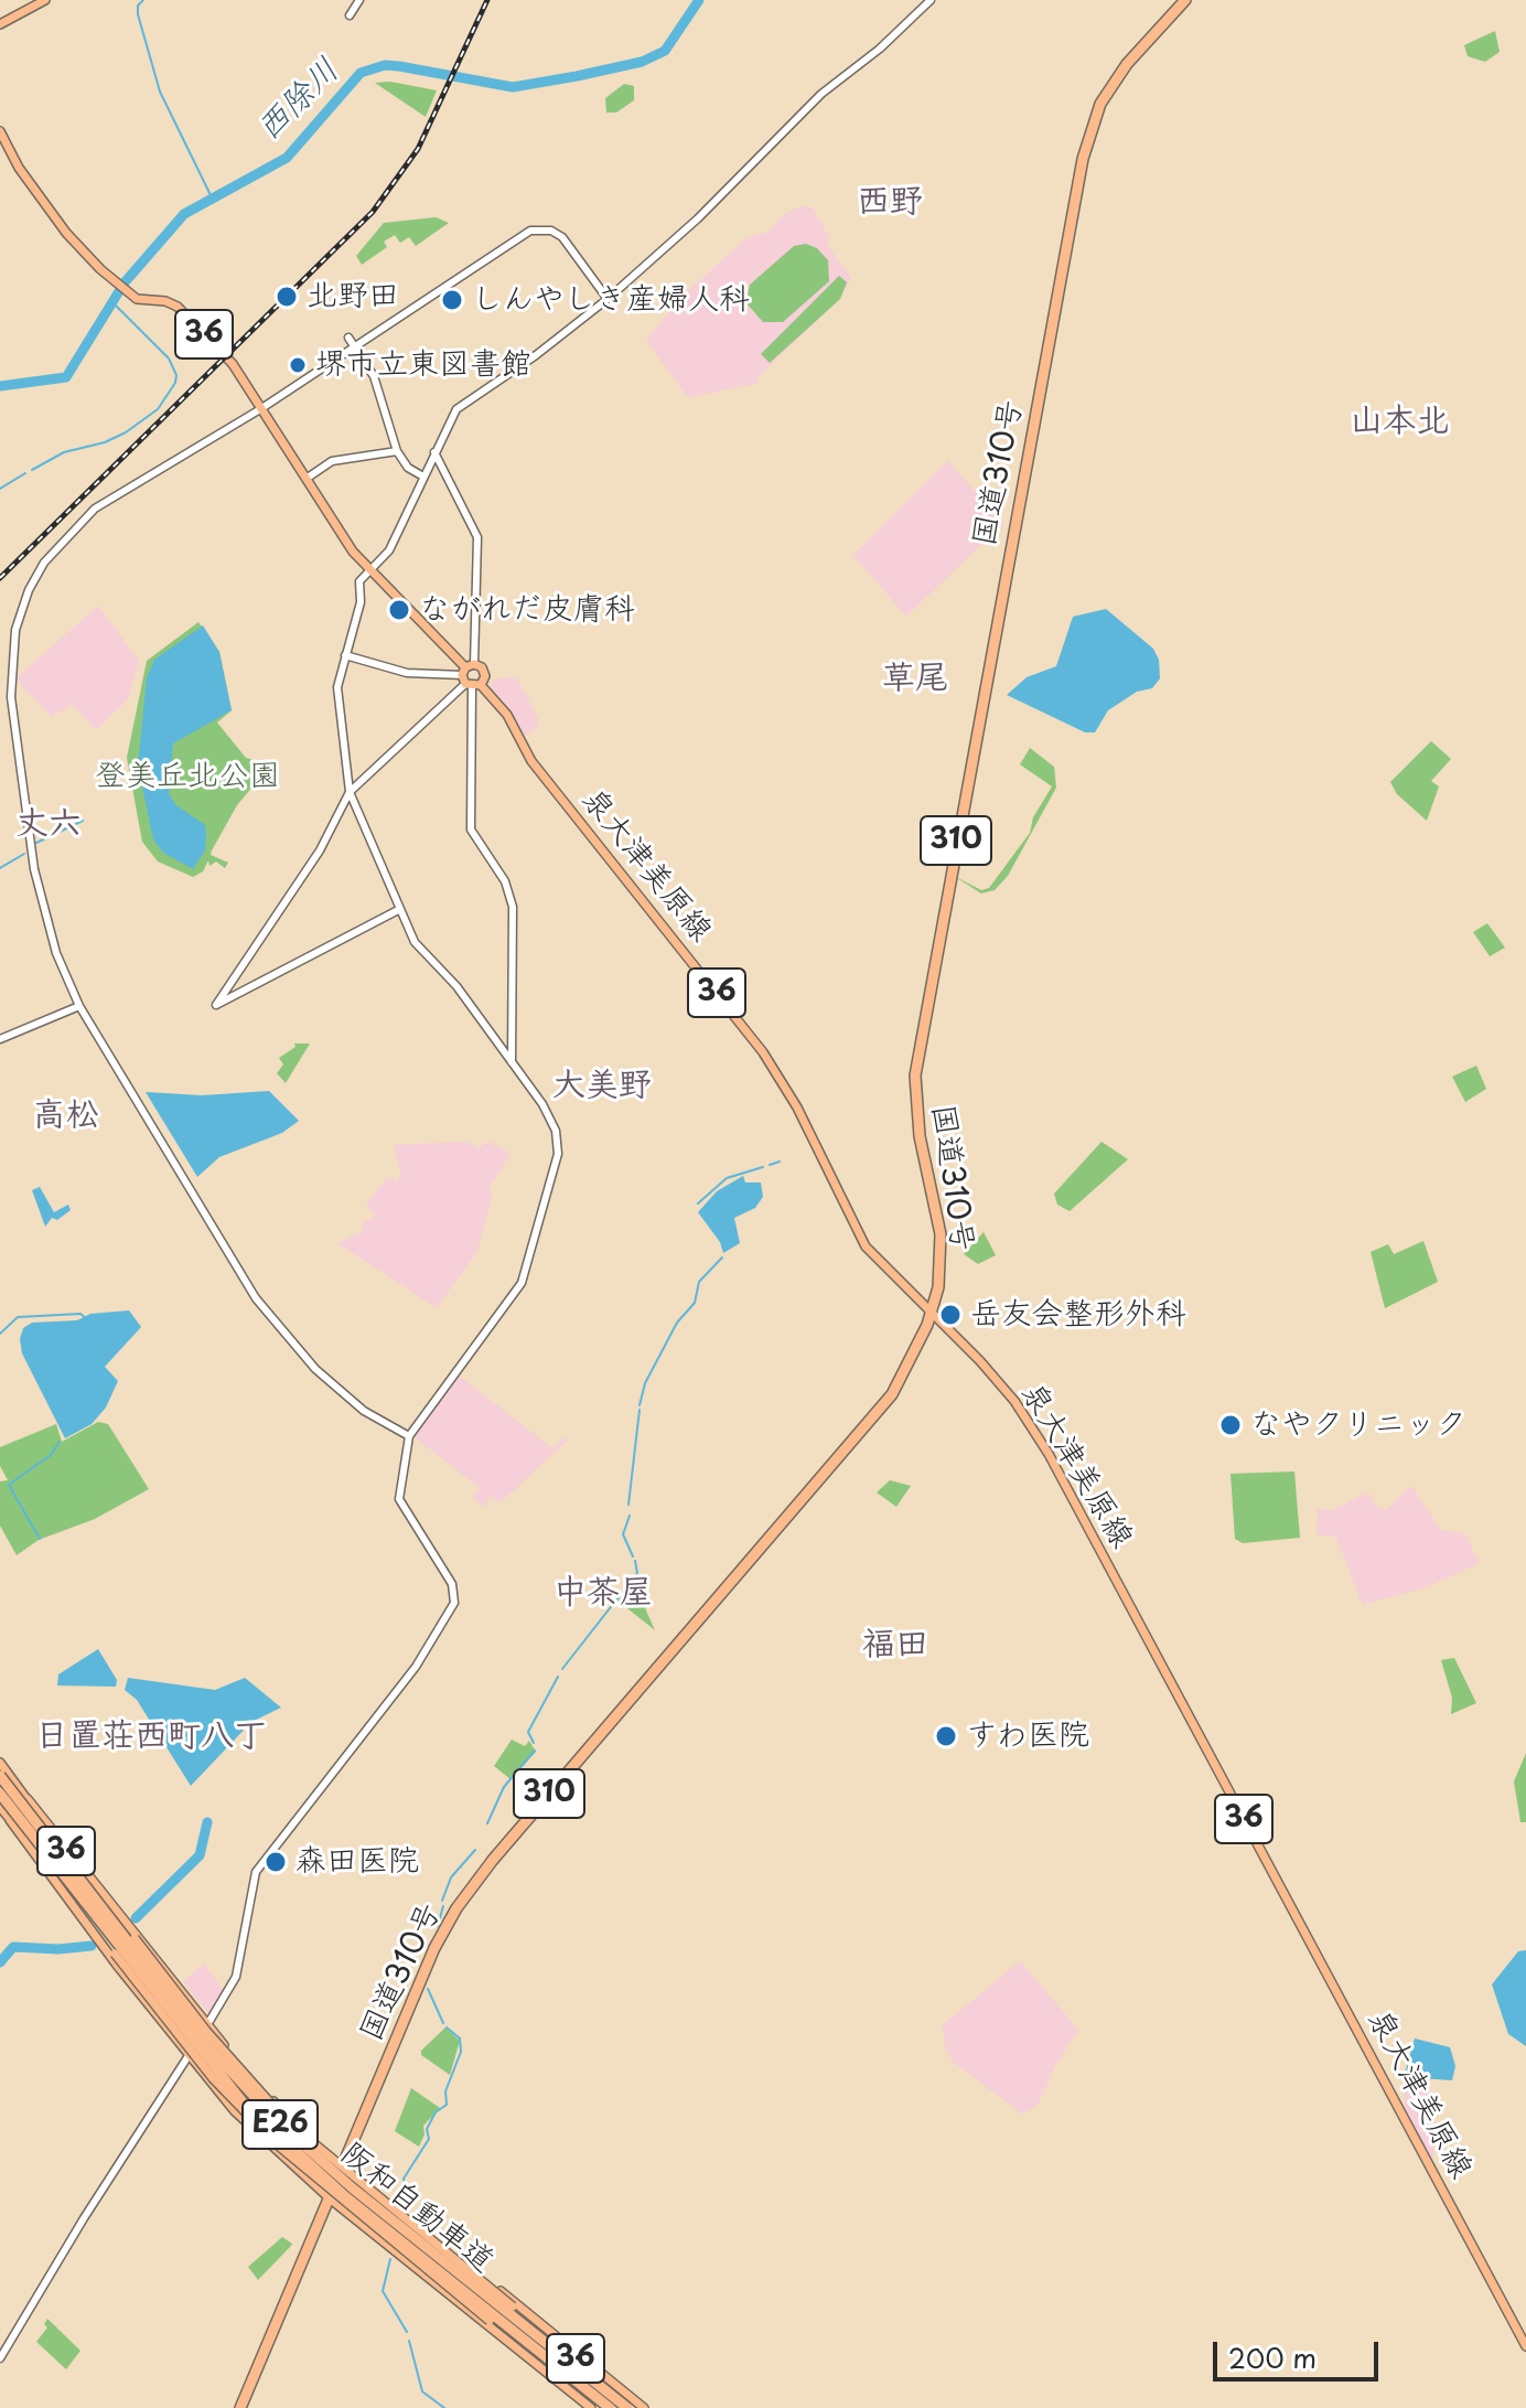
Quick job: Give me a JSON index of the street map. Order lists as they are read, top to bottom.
{
  "streets": {
    "highway": [
      "国道310号",
      "310",
      "E26",
      "阪和自動車道"
    ],
    "main road": ["36", "泉大津美原線"]
  },
  "crossings": [
    ["36", "国道310号"],
    ["国道310号", "泉大津美原線"]
  ],
  "districts": [
    "西野",
    "山本北",
    "草尾",
    "丈六",
    "大美野",
    "高松",
    "中茶屋",
    "福田",
    "日置荘西町八丁"
  ],
  "water": ["西除川"],
  "parks": ["登美丘北公園"],
  "places": [
    "北野田",
    "しんやしき産婦人科",
    "堺市立東図書館",
    "ながれだ皮膚科",
    "岳友会整形外科",
    "なやクリニック",
    "すわ医院",
    "森田医院"
  ],
  "scale_bar": "200 m"
}
